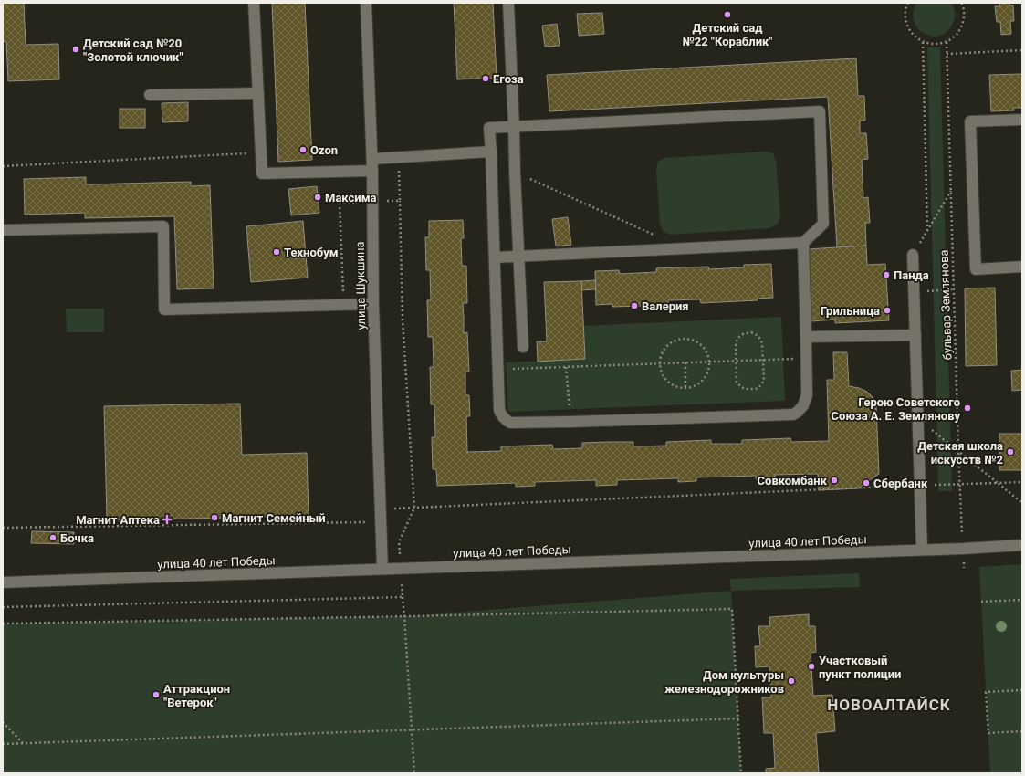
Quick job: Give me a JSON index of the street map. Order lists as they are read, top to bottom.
{
  "streets": {
    "street": ["улица Шукшина", "улица 40 лет Победы"],
    "path": ["бульвар Землянова"]
  },
  "crossings": [
    ["улица Шукшина", "улица 40 лет Победы"],
    ["бульвар Землянова", "улица 40 лет Победы"]
  ],
  "districts": ["НОВОАЛТАЙСК"],
  "places": {
    "other": [
      "Детский сад №22 \"Кораблик\"",
      "Детский сад №20 \"Золотой ключик\"",
      "Егоза",
      "Ozon",
      "Максима",
      "Технобум",
      "Панда",
      "Валерия",
      "Грильница",
      "Герою Советского Союза А. Е. Землянову",
      "Детская школа искусств №2",
      "Совкомбанк",
      "Сбербанк",
      "Магнит Семейный",
      "Бочка",
      "Участковый пункт полиции",
      "Дом культуры железнодорожников",
      "Аттракцион \"Ветерок\""
    ],
    "health": ["Магнит Аптека"]
  }
}
